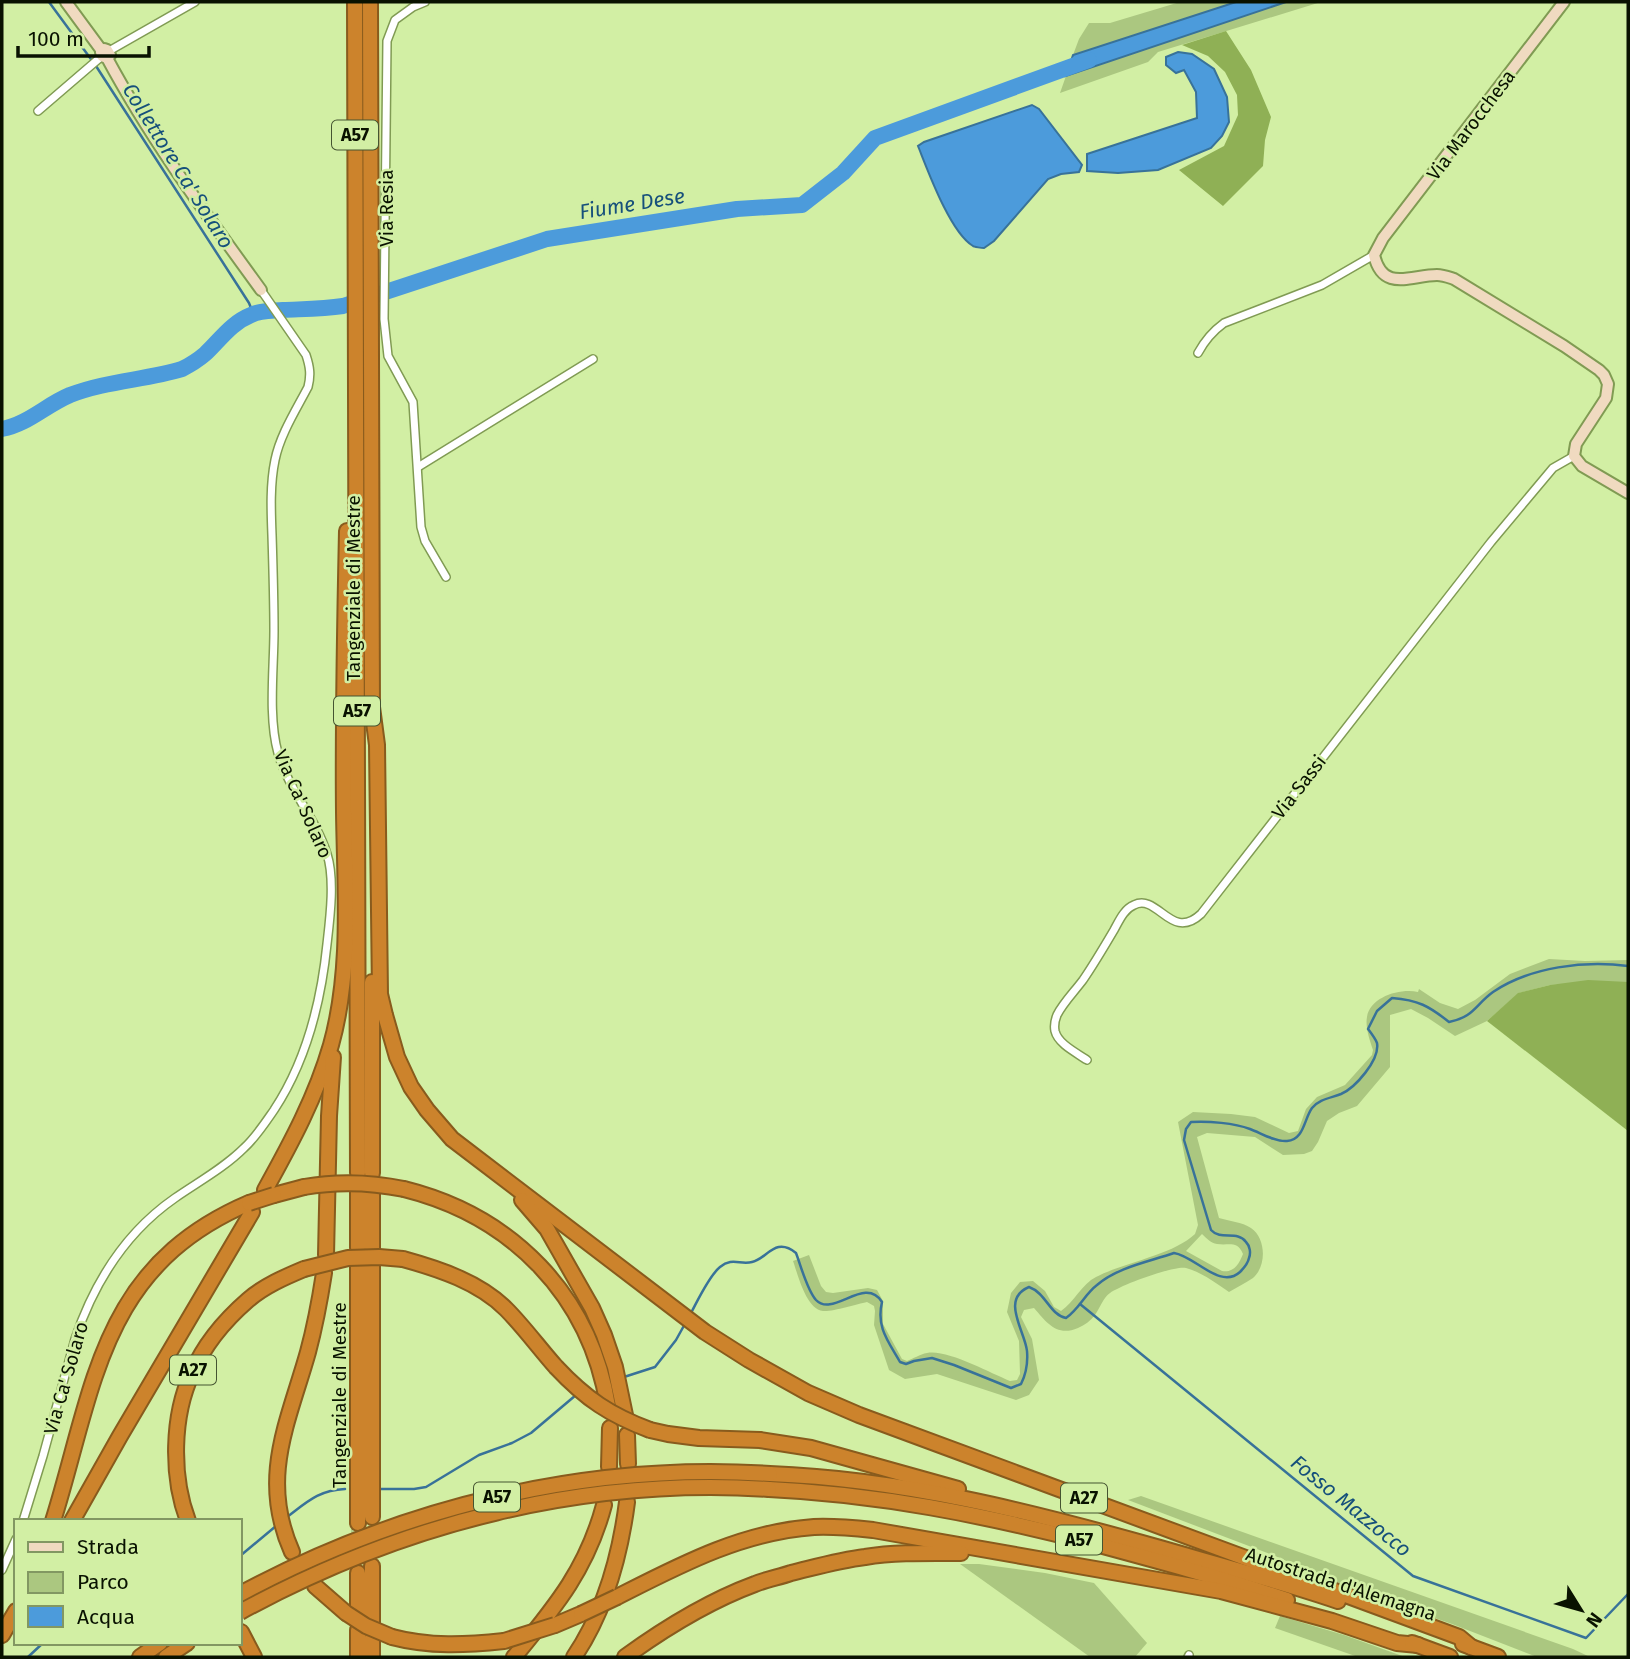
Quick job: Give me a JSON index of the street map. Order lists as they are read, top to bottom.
{
  "streets": {
    "highway": [
      "A57",
      "Tangenziale di Mestre",
      "A27",
      "Autostrada d'Alemagna"
    ],
    "street": [
      "Via Marocchesa",
      "Via Resia",
      "Via Sassi",
      "Via Ca' Solaro"
    ]
  },
  "crossings": [
    ["Via Marocchesa", "Via Sassi"],
    ["A57", "Tangenziale di Mestre"],
    ["A57", "A27"],
    ["A57", "Autostrada d'Alemagna"],
    ["Via Resia", "Tangenziale di Mestre"],
    ["A27", "Autostrada d'Alemagna"]
  ],
  "water": ["Collettore Ca' Solaro", "Fiume Dese", "Fosso Mazzocco"],
  "legend": ["Strada", "Parco", "Acqua"],
  "scale_bar": "100 m",
  "north": "bottom right"
}
